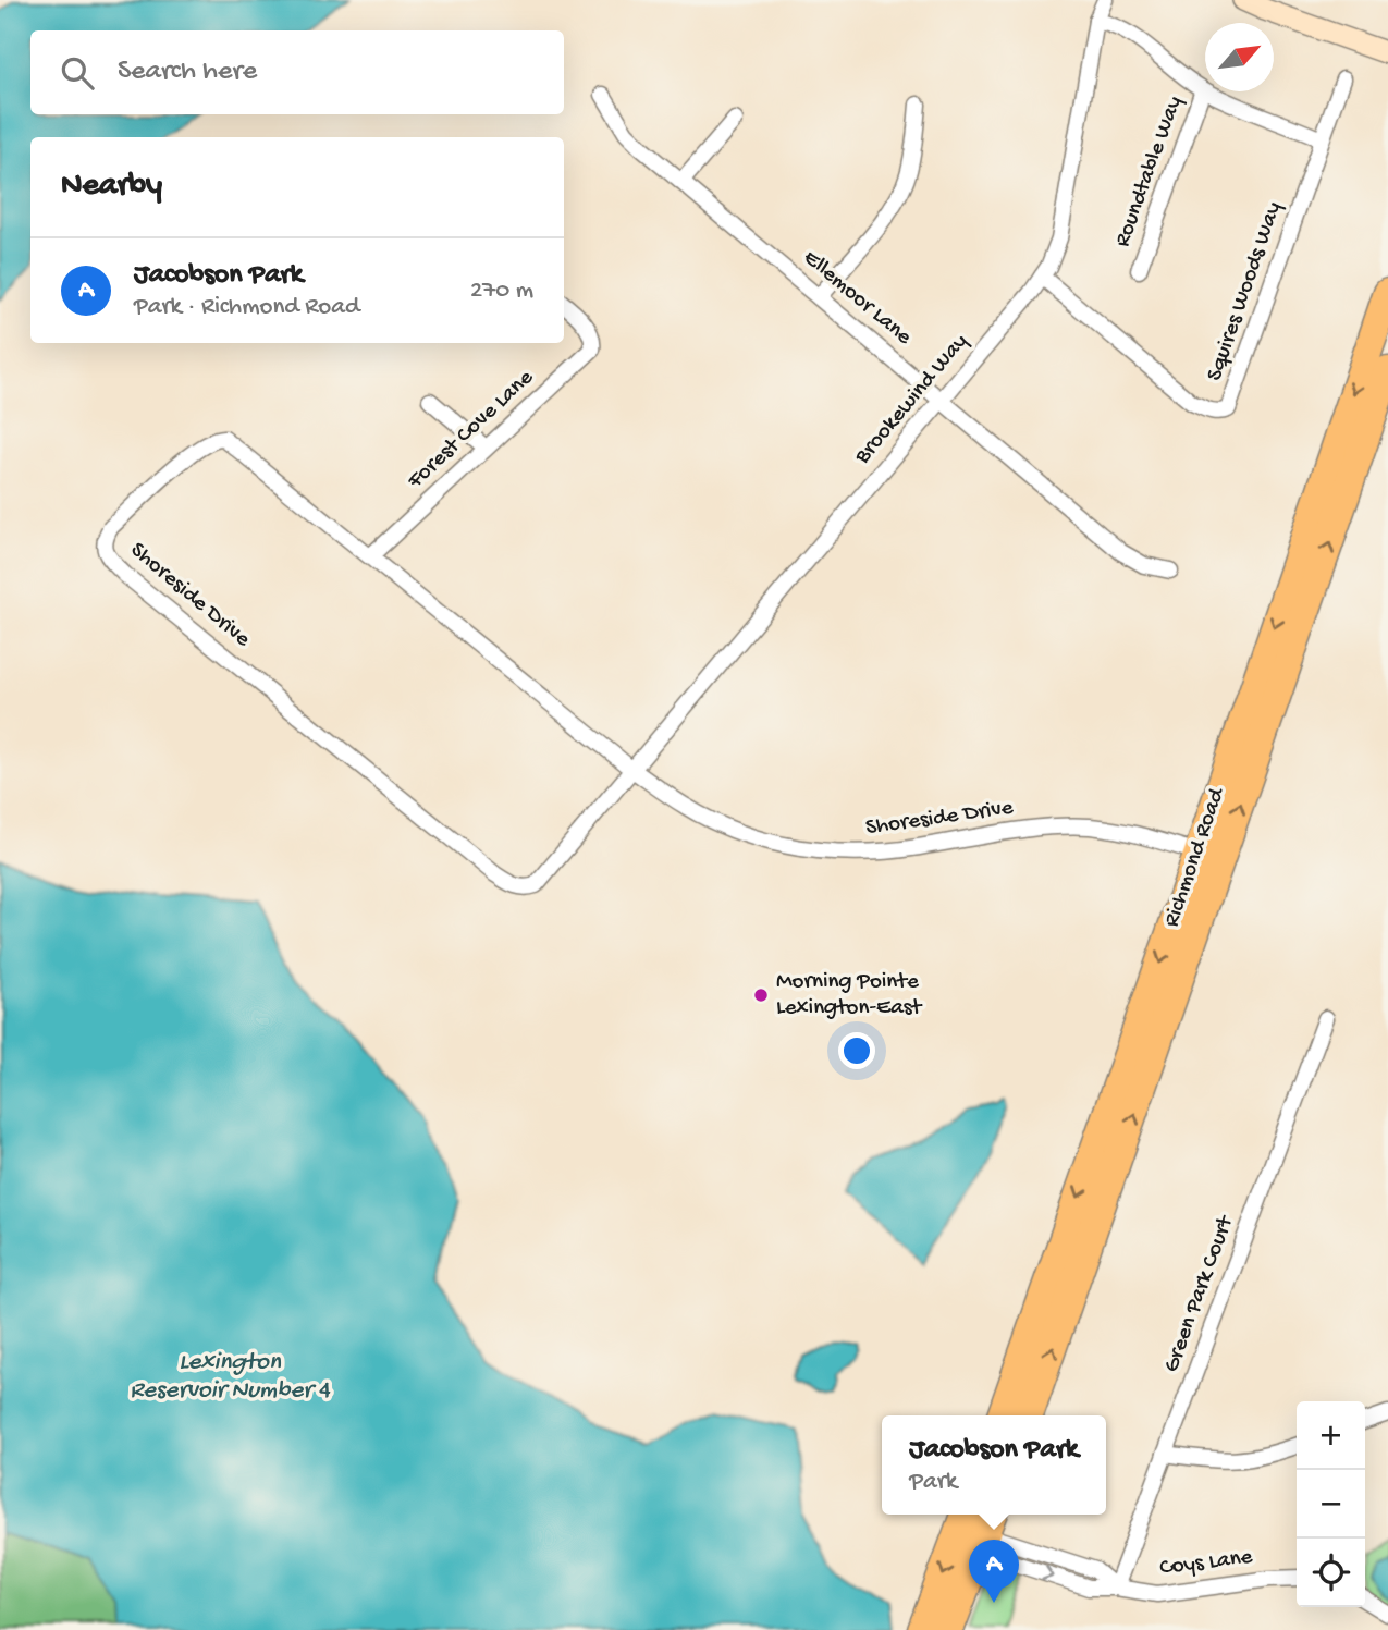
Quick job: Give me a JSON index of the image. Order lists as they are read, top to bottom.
{
  "streets": {
    "highway": ["Richmond Road"],
    "street": [
      "Roundtable Way",
      "Squires Woods Way",
      "Ellemoor Lane",
      "Brookewind Way",
      "Forest Cove Lane",
      "Shoreside Drive",
      "Green Park Court",
      "Coys Lane"
    ]
  },
  "crossings": [
    ["Squires Woods Way", "Brookewind Way"],
    ["Ellemoor Lane", "Brookewind Way"],
    ["Brookewind Way", "Shoreside Drive"],
    ["Forest Cove Lane", "Shoreside Drive"],
    ["Shoreside Drive", "Richmond Road"],
    ["Green Park Court", "Coys Lane"]
  ],
  "water": ["Lexington Reservoir Number 4"],
  "places": ["Morning Pointe Lexington-East"],
  "north": "top right",
  "page": {
    "search": "Search here",
    "heading": "Nearby",
    "list": [
      {
        "mark": "A",
        "name": "Jacobson Park",
        "note": "Park · Richmond Road",
        "value": "270 m"
      }
    ],
    "map_buttons": ["+", "−"],
    "popup": ["Jacobson Park", "Park"],
    "pins": "A"
  }
}
